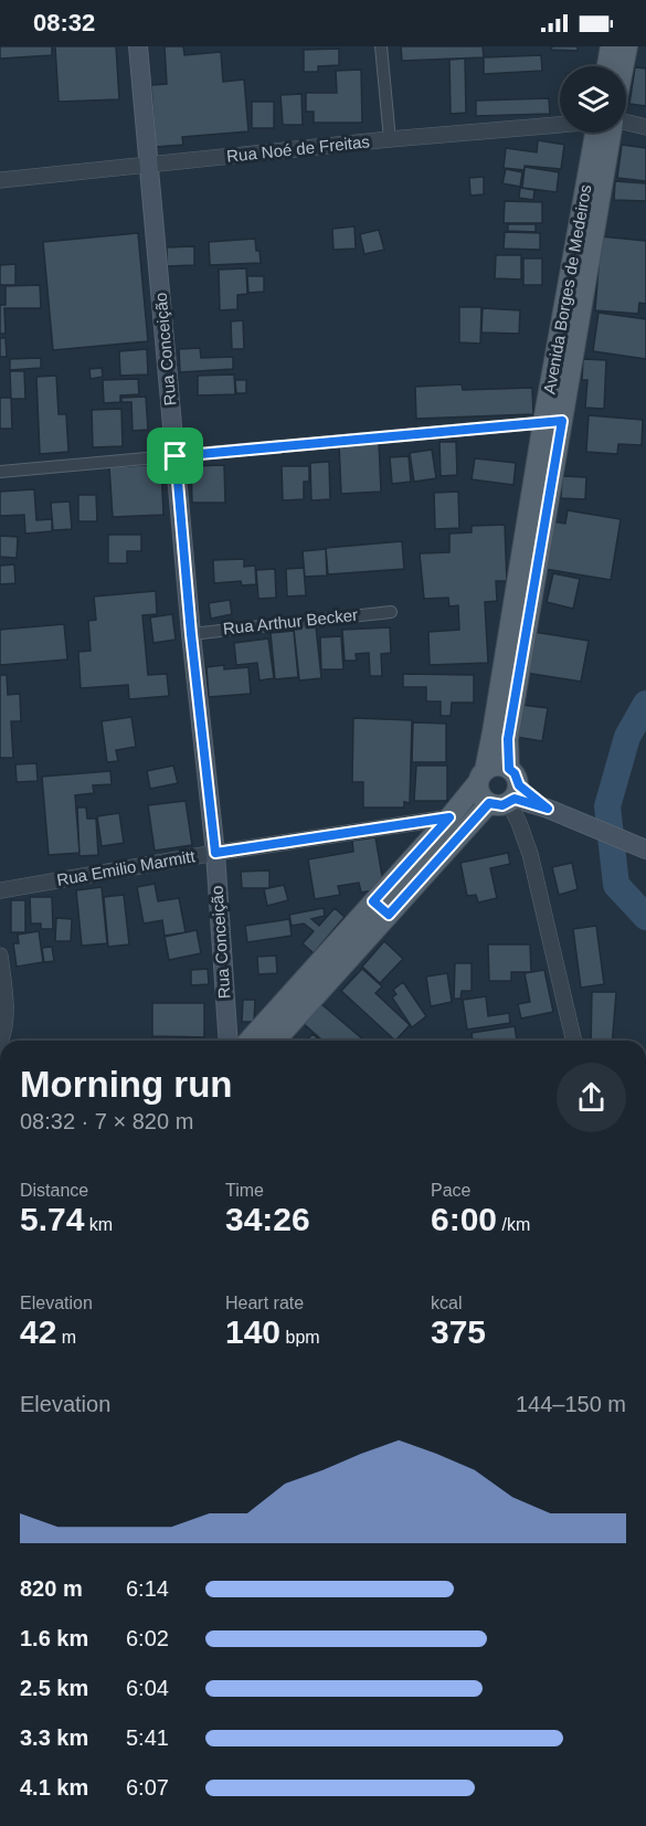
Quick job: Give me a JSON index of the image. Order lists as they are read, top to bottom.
{
  "streets": {
    "main road": ["Avenida Borges de Medeiros", "Rua Conceição"],
    "street": ["Rua Noé de Freitas", "Rua Arthur Becker", "Rua Emilio Marmitt"]
  },
  "crossings": [
    ["Rua Noé de Freitas", "Rua Conceição"],
    ["Rua Conceição", "Rua Arthur Becker"],
    ["Rua Conceição", "Rua Emilio Marmitt"]
  ],
  "page": {
    "status": "08:32",
    "heading": ["Morning run", "08:32 · 7 × 820 m"],
    "stats": [
      ["Distance", "5.74 km"],
      ["Time", "34:26"],
      ["Pace", "6:00 /km"],
      ["Elevation", "42 m"],
      ["Heart rate", "140 bpm"],
      ["kcal", "375"]
    ],
    "chart": ["Elevation", "144–150 m"],
    "list": [
      {
        "name": "820 m",
        "note": "6:14"
      },
      {
        "name": "1.6 km",
        "note": "6:02"
      },
      {
        "name": "2.5 km",
        "note": "6:04"
      },
      {
        "name": "3.3 km",
        "note": "5:41"
      },
      {
        "name": "4.1 km",
        "note": "6:07"
      }
    ]
  }
}
